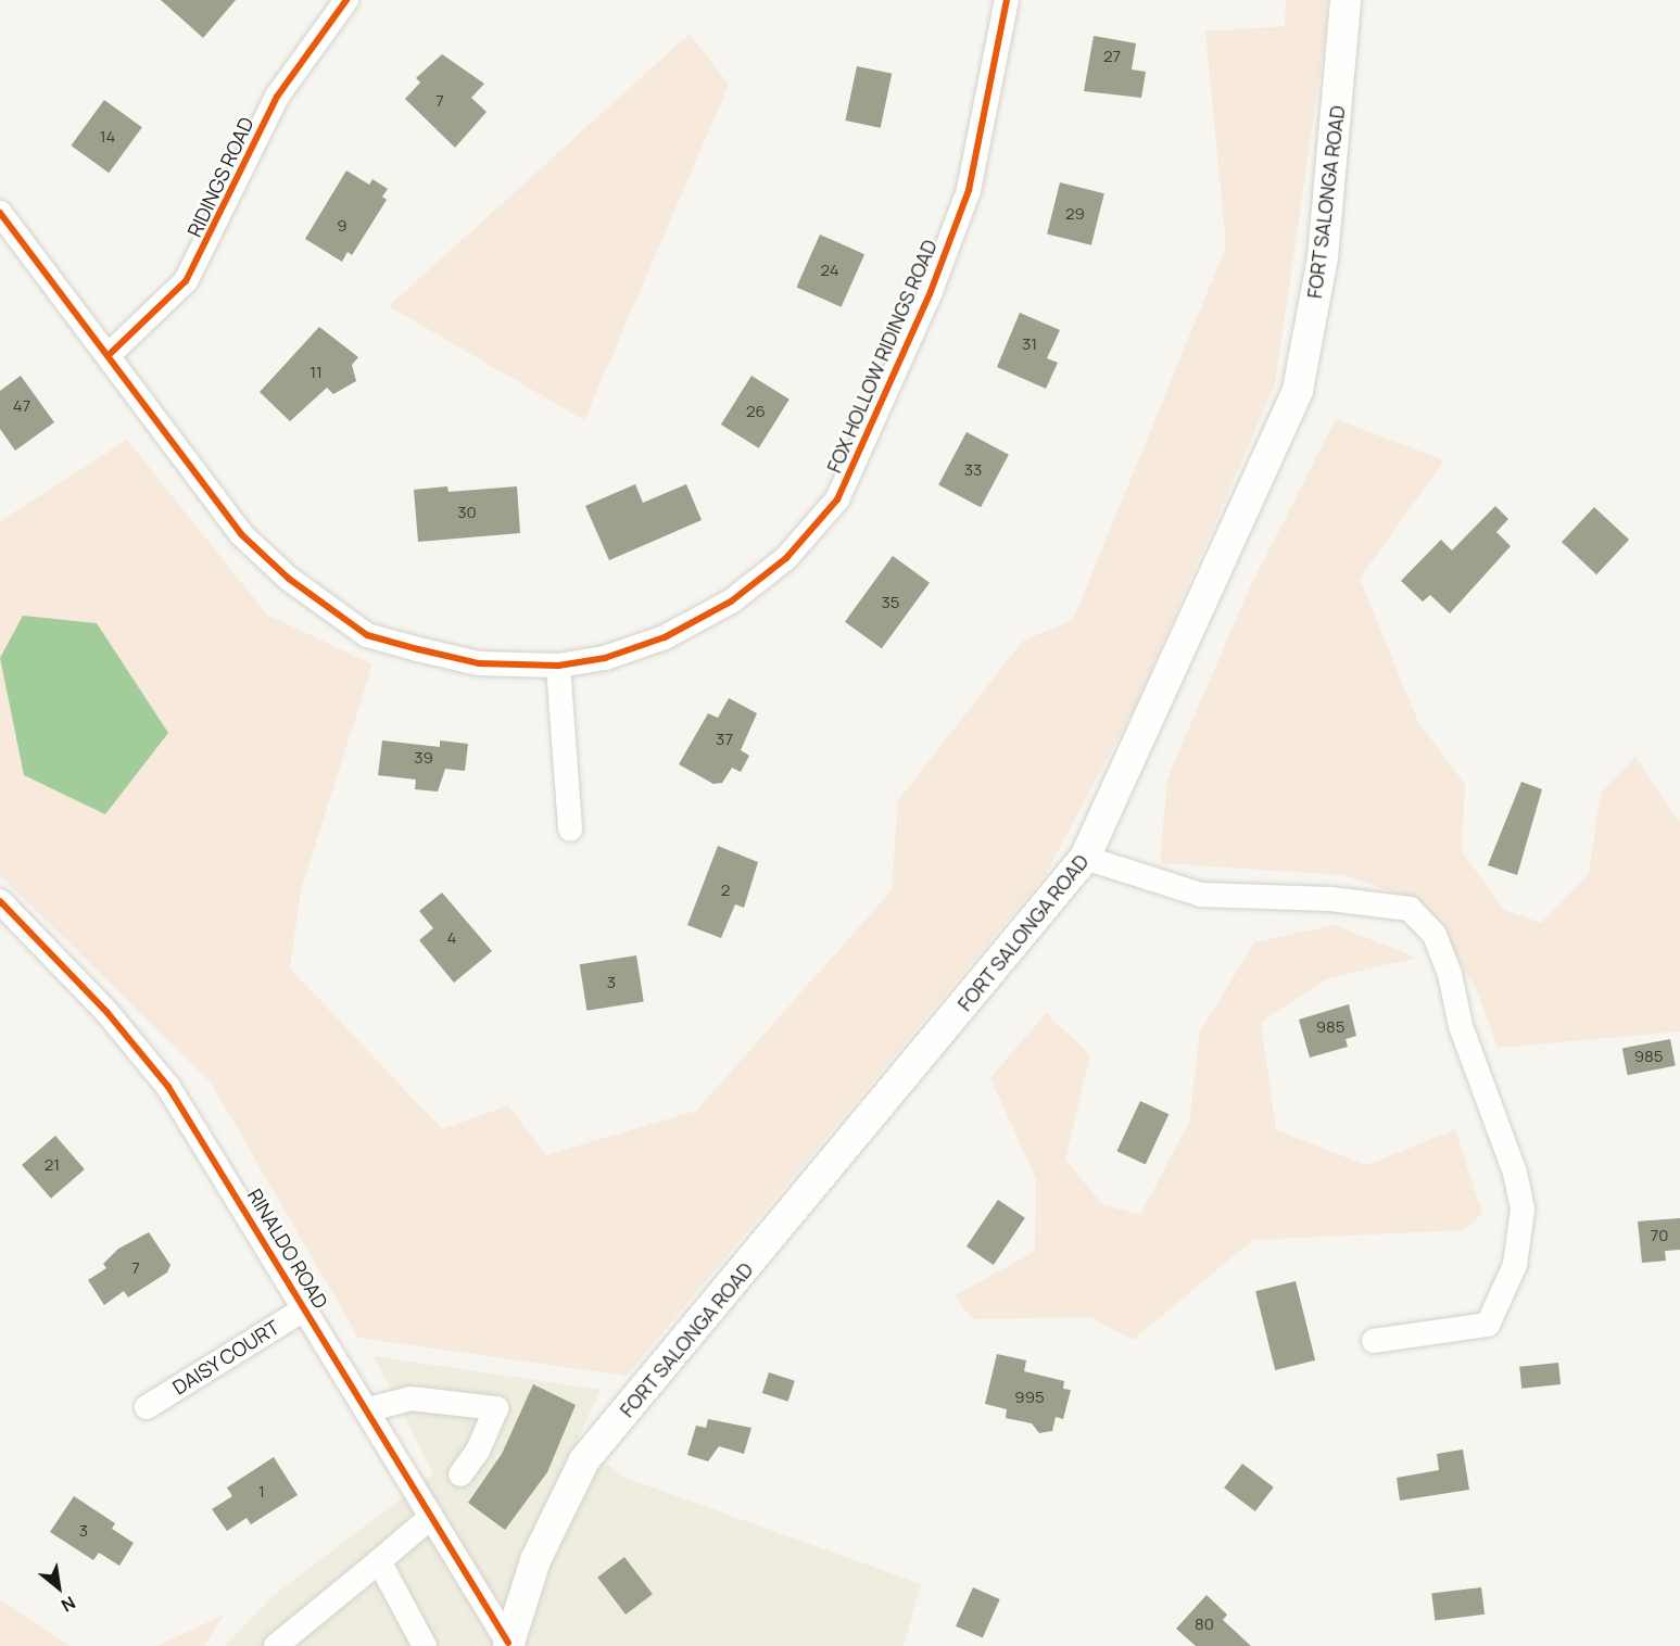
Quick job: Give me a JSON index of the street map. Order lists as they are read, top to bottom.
{
  "streets": {
    "main road": ["FORT SALONGA ROAD"],
    "street": [
      "RIDINGS ROAD",
      "FOX HOLLOW RIDINGS ROAD",
      "RINALDO ROAD",
      "DAISY COURT"
    ]
  },
  "crossings": [
    ["RIDINGS ROAD", "FOX HOLLOW RIDINGS ROAD"],
    ["FORT SALONGA ROAD", "RINALDO ROAD"],
    ["RINALDO ROAD", "DAISY COURT"]
  ],
  "house_numbers": [
    "27",
    "7",
    "14",
    "29",
    "9",
    "24",
    "31",
    "11",
    "47",
    "26",
    "33",
    "30",
    "35",
    "37",
    "39",
    "2",
    "4",
    "3",
    "985",
    "985",
    "21",
    "70",
    "7",
    "995",
    "1",
    "3",
    "80"
  ],
  "north": "bottom right"
}
